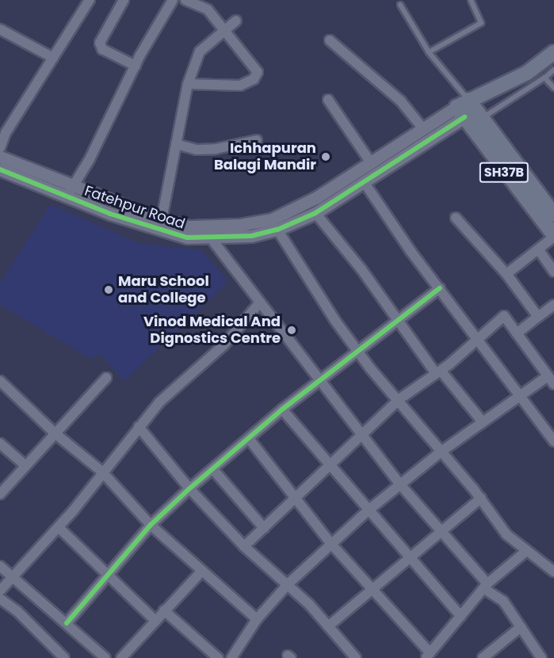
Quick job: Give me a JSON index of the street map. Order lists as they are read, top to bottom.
{
  "streets": {
    "main road": ["SH37B"],
    "street": ["Fatehpur Road"]
  },
  "crossings": [
    ["SH37B", "Fatehpur Road"]
  ],
  "places": ["Ichhapuran Balagi Mandir", "Maru School and College", "Vinod Medical And Dignostics Centre"]
}
